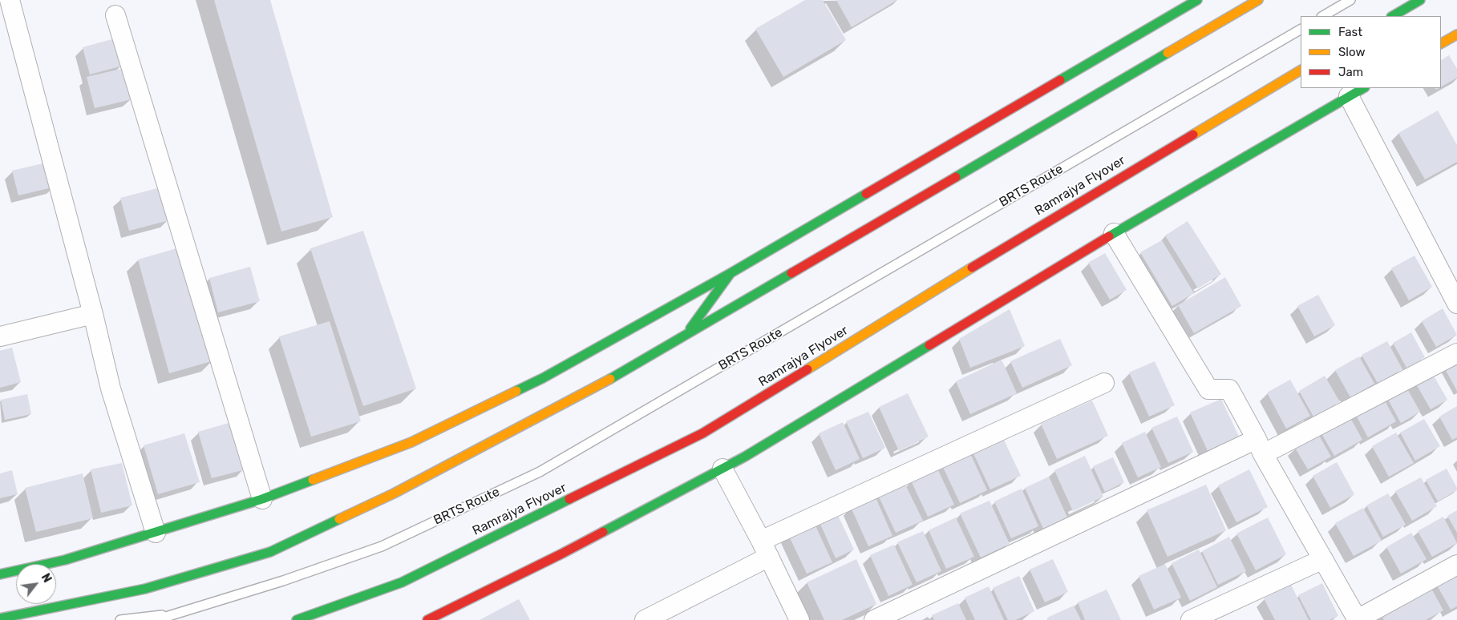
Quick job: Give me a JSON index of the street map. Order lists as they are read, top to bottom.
{
  "streets": {
    "main road": ["Ramrajya Flyover"],
    "lane": ["BRTS Route"]
  },
  "legend": ["Fast", "Slow", "Jam"],
  "north": "top right"
}
